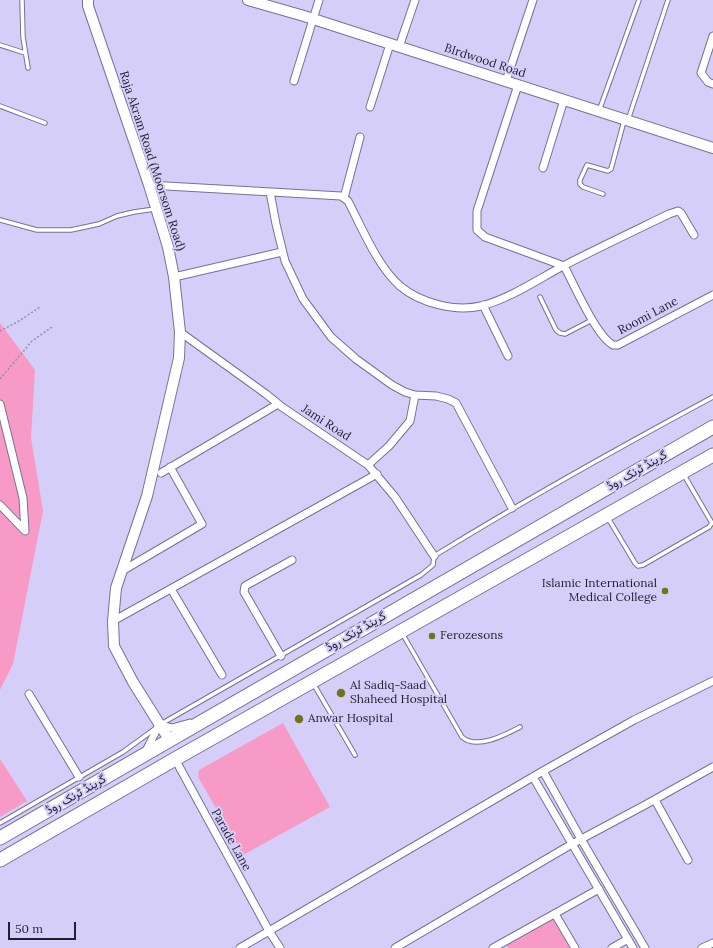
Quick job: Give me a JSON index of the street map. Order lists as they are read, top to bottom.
{
  "streets": {
    "highway": ["گرینڈ ٹرنک روڈ"],
    "street": [
      "BIrdwood Road",
      "Raja Akram Road (Moorsom Road)",
      "Roomi Lane",
      "Jami Road",
      "Parade Lane"
    ]
  },
  "crossings": [
    ["Raja Akram Road (Moorsom Road)", "Jami Road"],
    ["Raja Akram Road (Moorsom Road)", "گرینڈ ٹرنک روڈ"],
    ["گرینڈ ٹرنک روڈ", "Parade Lane"]
  ],
  "places": [
    "Islamic International Medical College",
    "Ferozesons",
    "Al Sadiq-Saad Shaheed Hospital",
    "Anwar Hospital"
  ],
  "scale_bar": "50 m"
}
